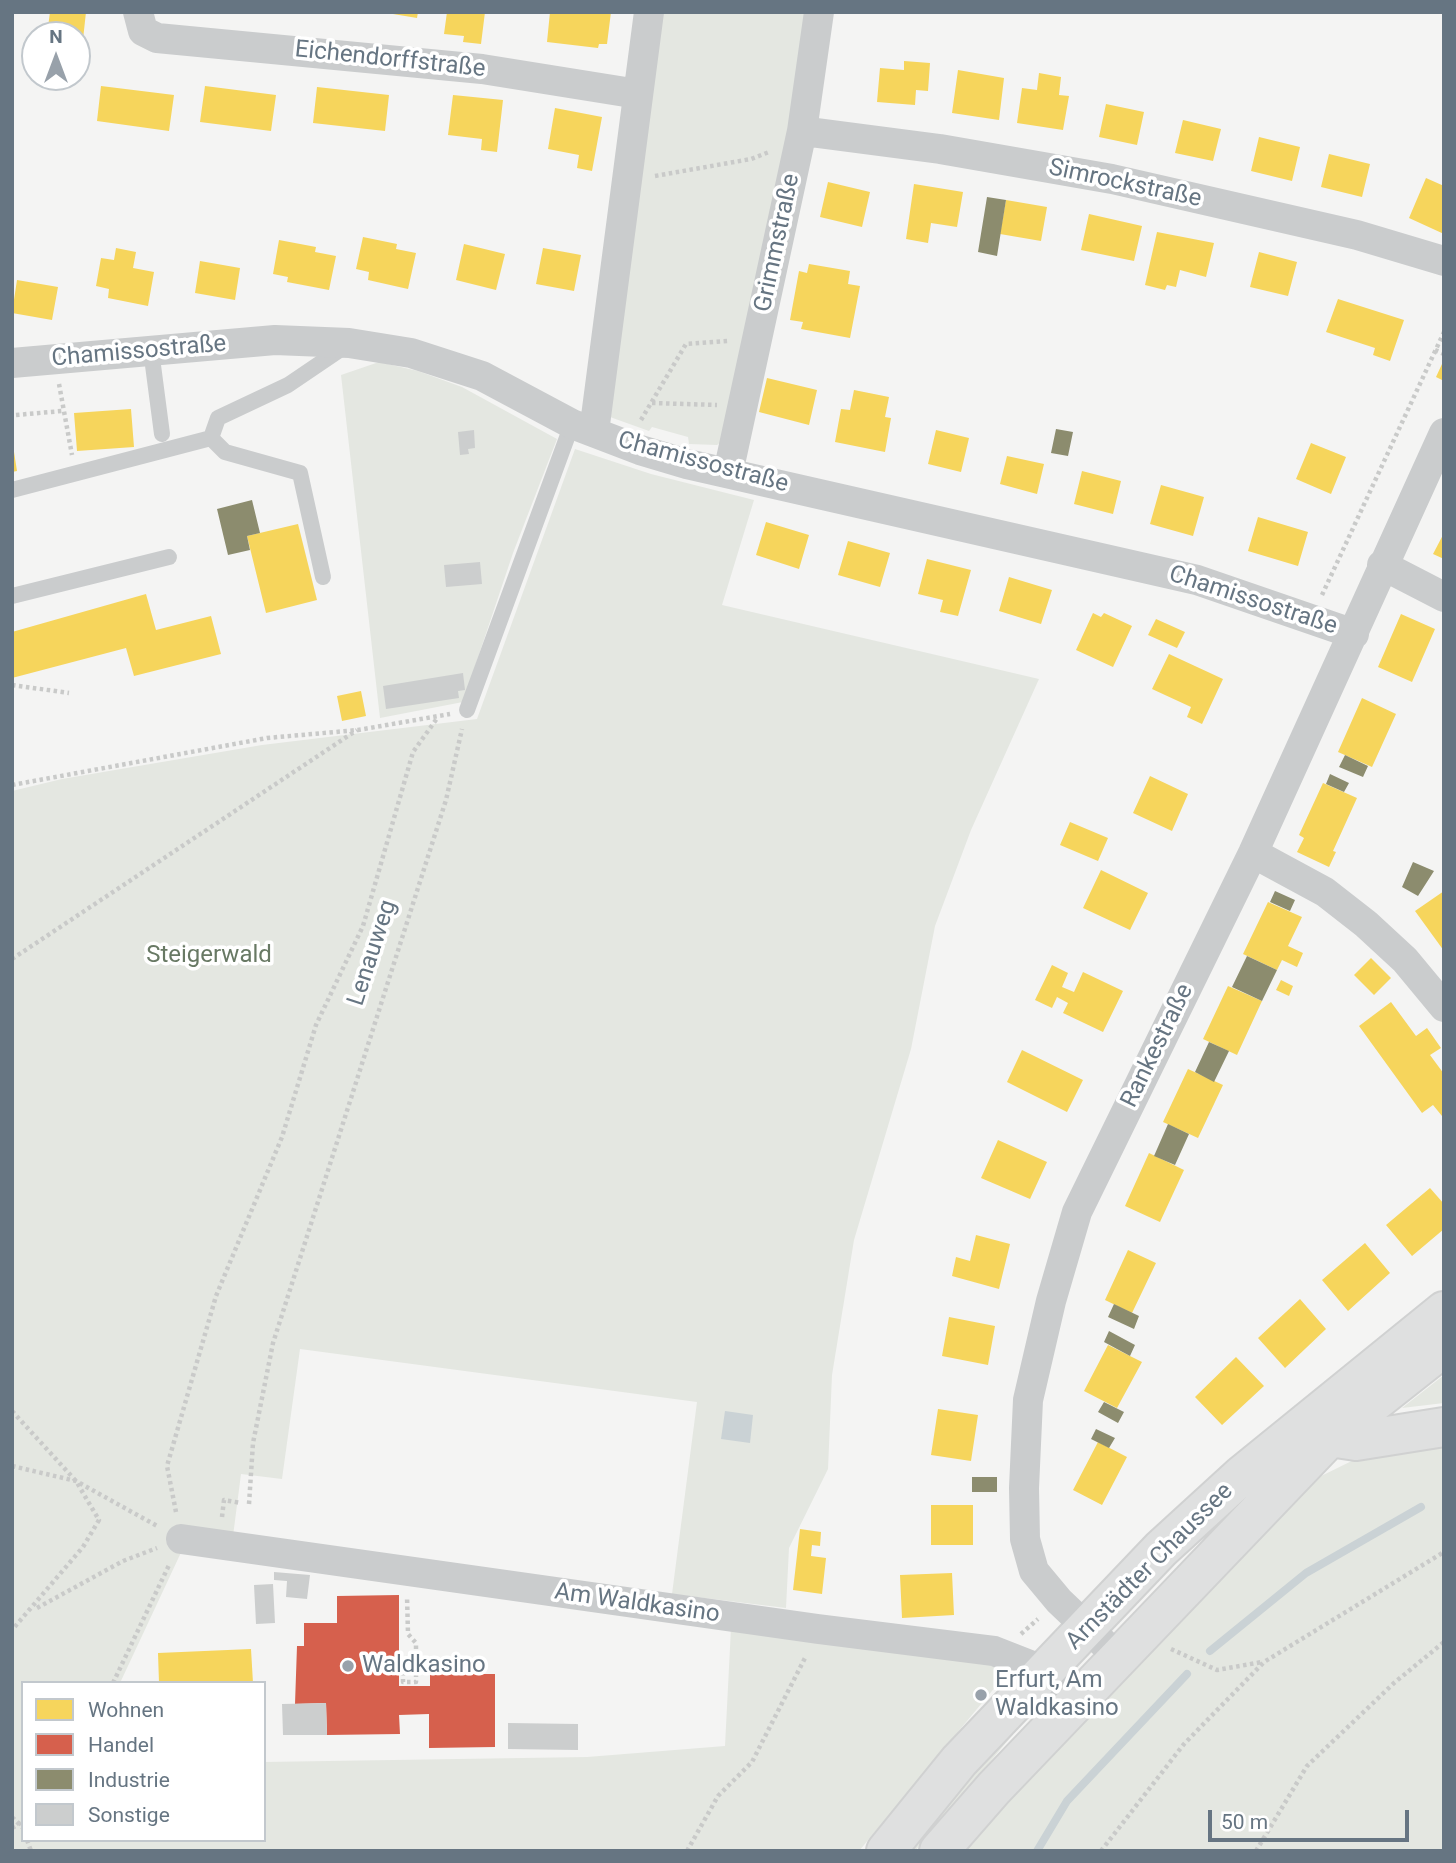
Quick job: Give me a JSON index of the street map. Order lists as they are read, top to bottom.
{
  "streets": {
    "main road": ["Arnstädter Chaussee"],
    "street": [
      "Eichendorffstraße",
      "Simrockstraße",
      "Grimmstraße",
      "Chamissostraße",
      "Rankestraße",
      "Am Waldkasino"
    ],
    "path": ["Lenauweg"]
  },
  "crossings": [
    ["Simrockstraße", "Grimmstraße"],
    ["Grimmstraße", "Chamissostraße"],
    ["Chamissostraße", "Rankestraße"],
    ["Rankestraße", "Arnstädter Chaussee"],
    ["Arnstädter Chaussee", "Am Waldkasino"]
  ],
  "parks": ["Steigerwald"],
  "places": ["Waldkasino", "Erfurt, Am Waldkasino"],
  "legend": [
    "Wohnen",
    "Handel",
    "Industrie",
    "Sonstige"
  ],
  "scale_bar": "50 m",
  "north": "top"
}
